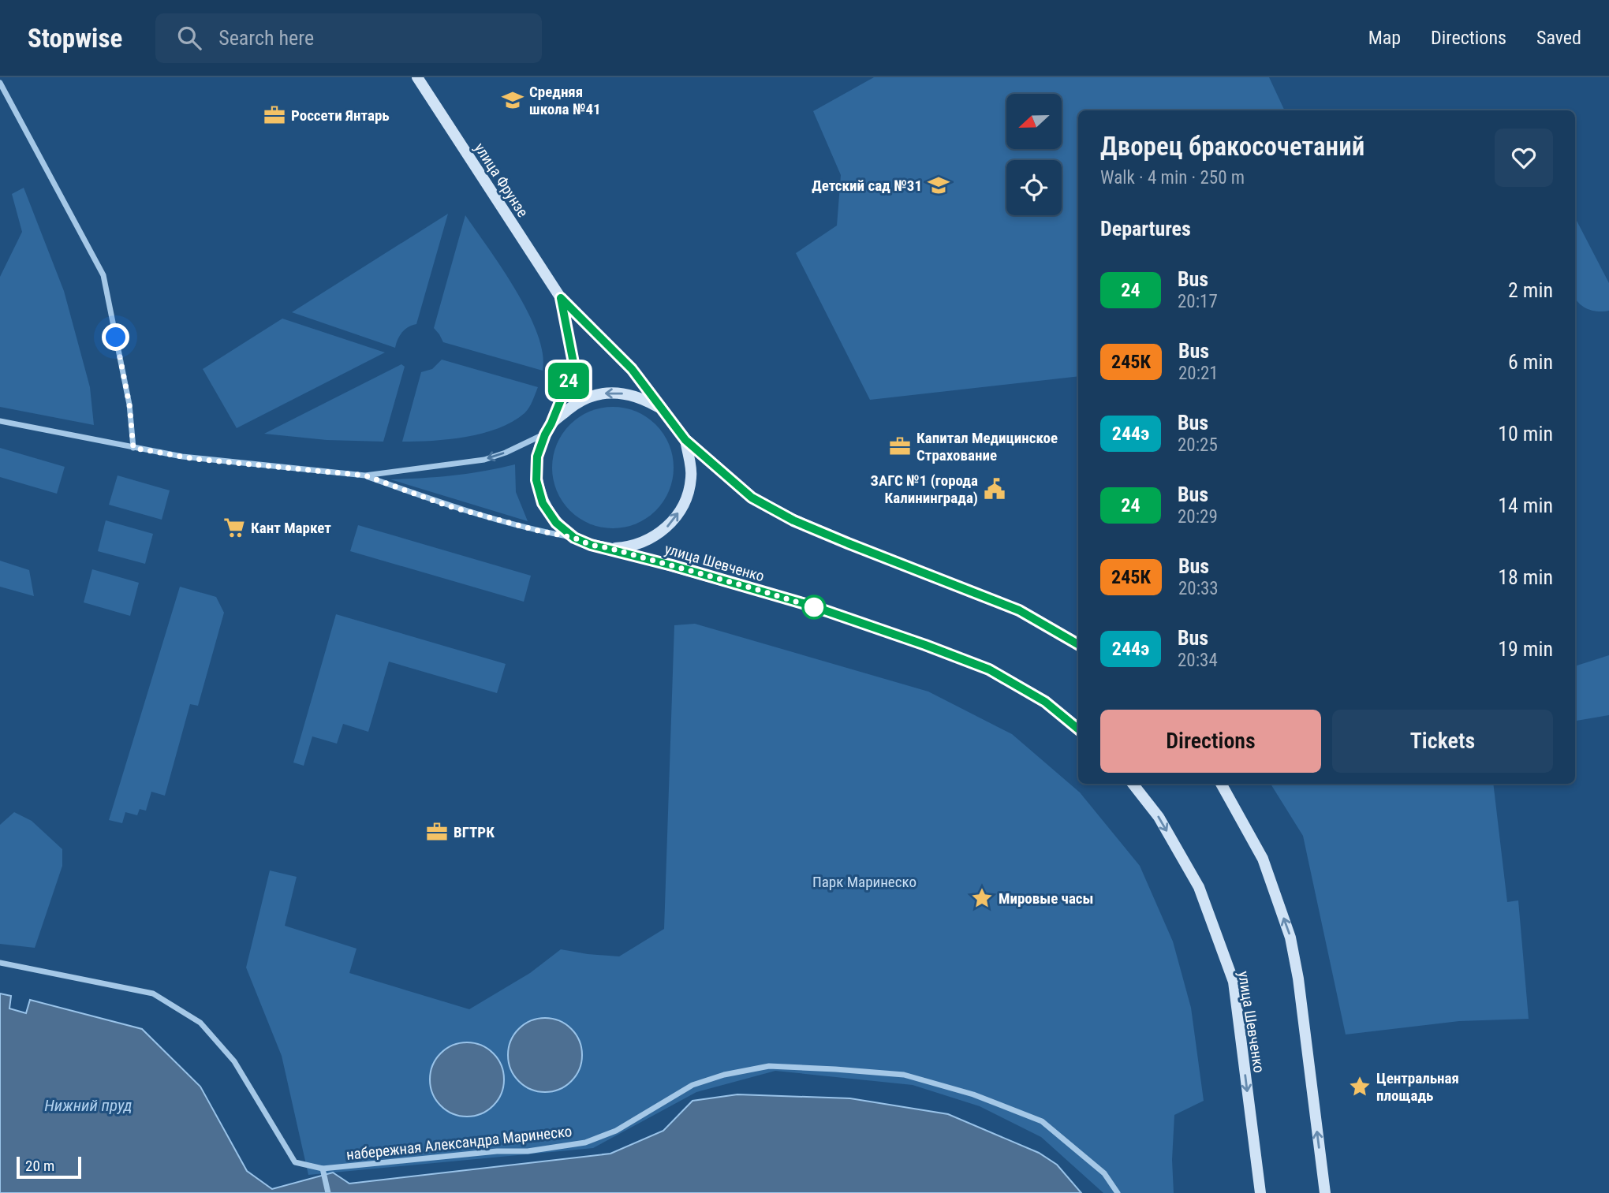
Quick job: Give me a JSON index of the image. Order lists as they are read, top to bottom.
{
  "streets": {
    "main road": ["улица Фрунзе", "улица Шевченко"],
    "street": ["набережная Александра Маринеско"]
  },
  "crossings": [
    ["улица Фрунзе", "улица Шевченко"]
  ],
  "water": ["Нижний пруд"],
  "parks": ["Парк Маринеско"],
  "places": {
    "school or university": ["Средняя школа №41", "Детский сад №31"],
    "office": ["Россети Янтарь", "Капитал Медицинское Страхование", "ВГТРК"],
    "public building": ["ЗАГС №1 (города Калининграда)"],
    "supermarket": ["Кант Маркет"],
    "place": ["Мировые часы", "Центральная площадь"]
  },
  "lines": ["bus line 24"],
  "scale_bar": "20 m",
  "north": "left",
  "page": {
    "header": "Stopwise",
    "search": "Search here",
    "nav": ["Map", "Directions", "Saved"],
    "on_map": "24",
    "heading": [
      ["Дворец бракосочетаний", "Walk · 4 min · 250 m"],
      "Departures"
    ],
    "list": [
      {
        "mark": "24",
        "name": "Bus",
        "note": "20:17",
        "value": "2 min"
      },
      {
        "mark": "245К",
        "name": "Bus",
        "note": "20:21",
        "value": "6 min"
      },
      {
        "mark": "244э",
        "name": "Bus",
        "note": "20:25",
        "value": "10 min"
      },
      {
        "mark": "24",
        "name": "Bus",
        "note": "20:29",
        "value": "14 min"
      },
      {
        "mark": "245К",
        "name": "Bus",
        "note": "20:33",
        "value": "18 min"
      },
      {
        "mark": "244э",
        "name": "Bus",
        "note": "20:34",
        "value": "19 min"
      }
    ],
    "buttons": ["Directions", "Tickets"],
    "scale": "20 m"
  }
}
